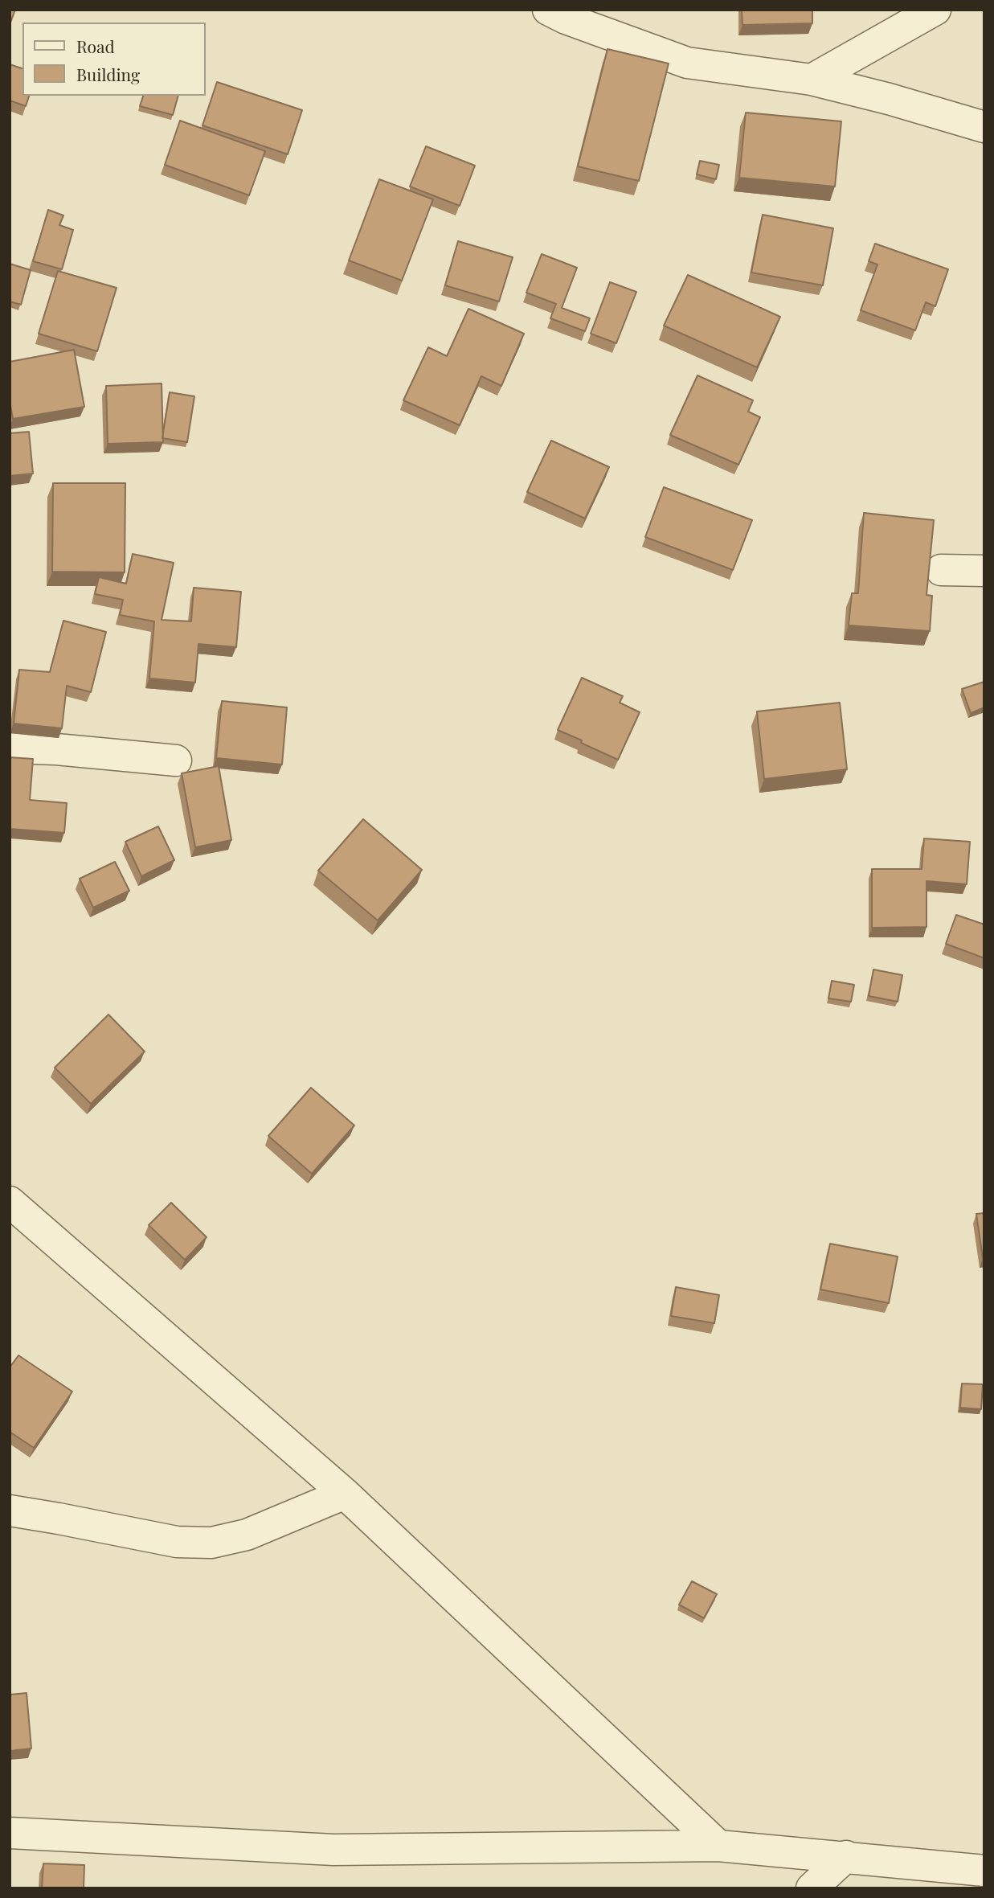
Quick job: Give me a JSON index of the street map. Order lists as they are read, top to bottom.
{
  "legend": ["Road", "Building"]
}
